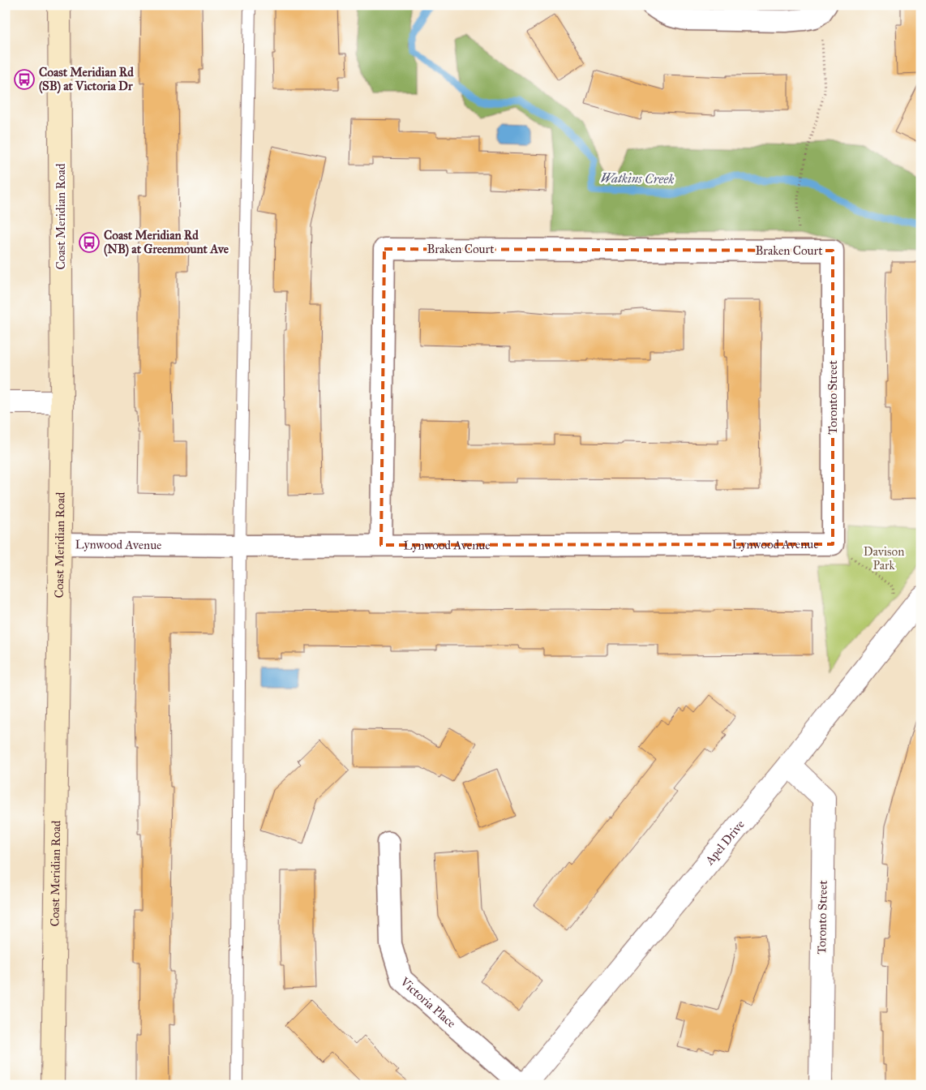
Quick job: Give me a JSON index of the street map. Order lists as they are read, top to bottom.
{
  "streets": {
    "main road": ["Coast Meridian Road"],
    "street": [
      "Braken Court",
      "Toronto Street",
      "Lynwood Avenue",
      "Apel Drive",
      "Victoria Place"
    ]
  },
  "crossings": [
    ["Coast Meridian Road", "Lynwood Avenue"],
    ["Braken Court", "Toronto Street"],
    ["Braken Court", "Lynwood Avenue"],
    ["Toronto Street", "Lynwood Avenue"],
    ["Toronto Street", "Apel Drive"]
  ],
  "water": ["Watkins Creek"],
  "parks": ["Davison Park"],
  "places": {
    "bus stop": ["Coast Meridian Rd (SB) at Victoria Dr", "Coast Meridian Rd (NB) at Greenmount Ave"]
  }
}
